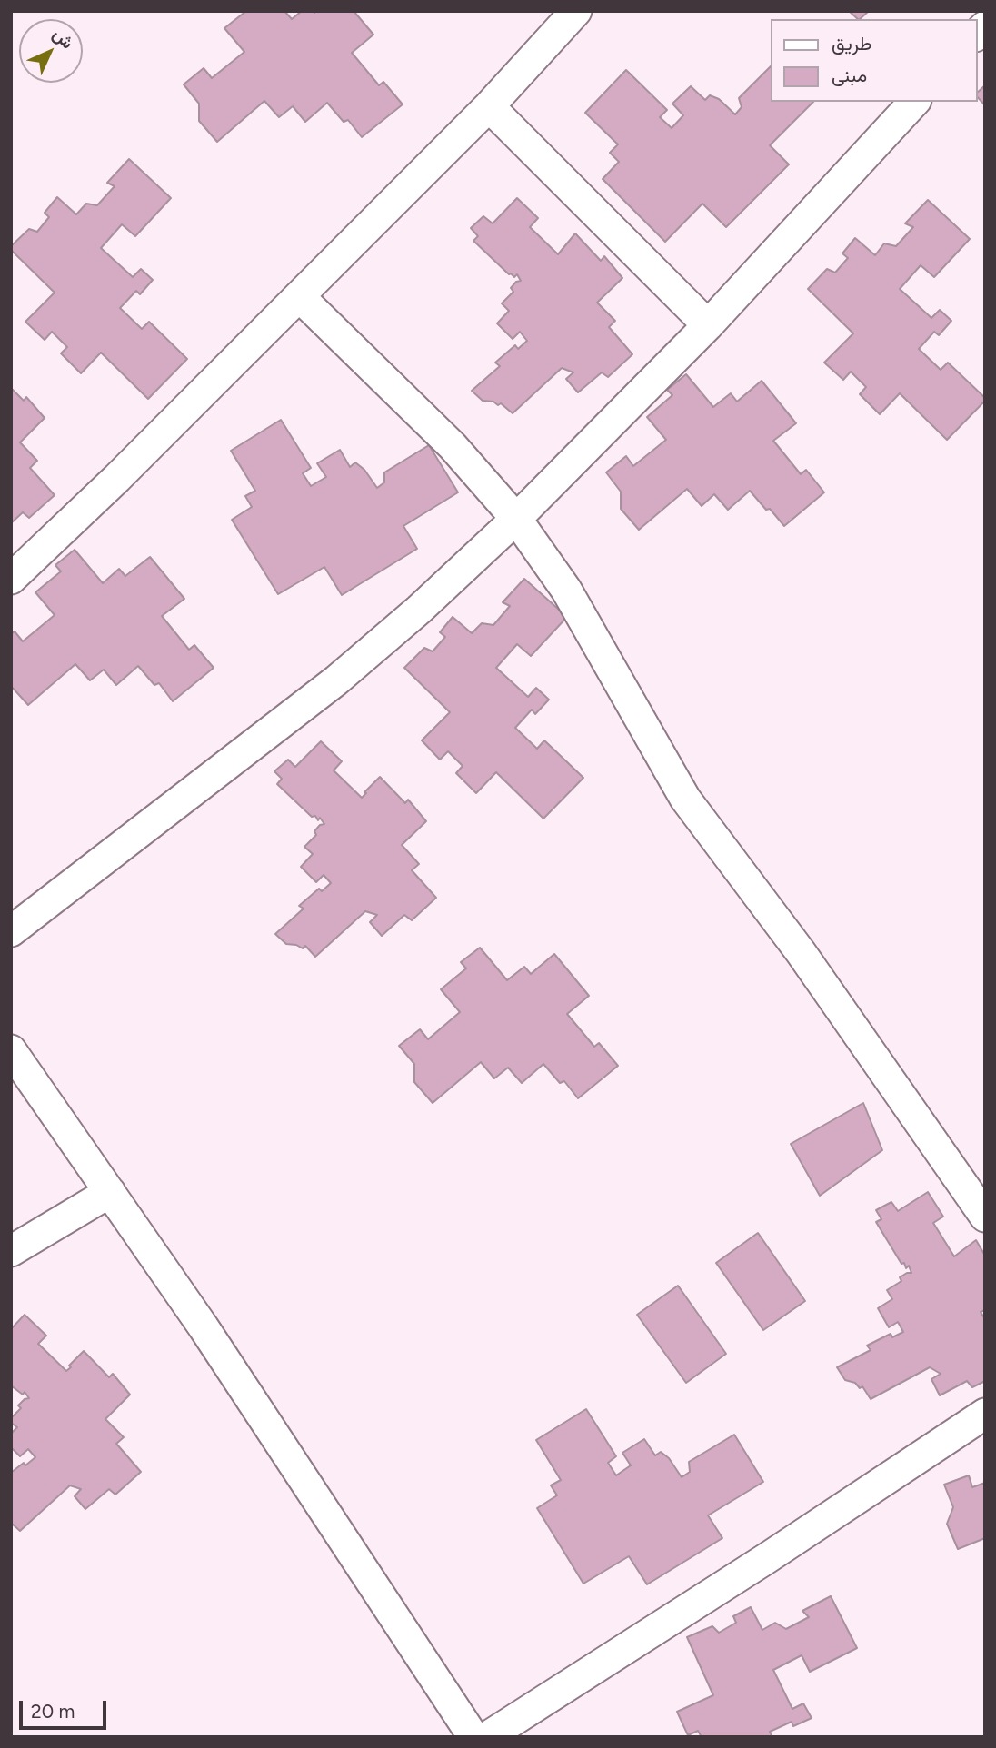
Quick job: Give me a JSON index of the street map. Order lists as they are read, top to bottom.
{
  "legend": ["طريق", "مبنى"],
  "scale_bar": "20 m",
  "north": "top right"
}
